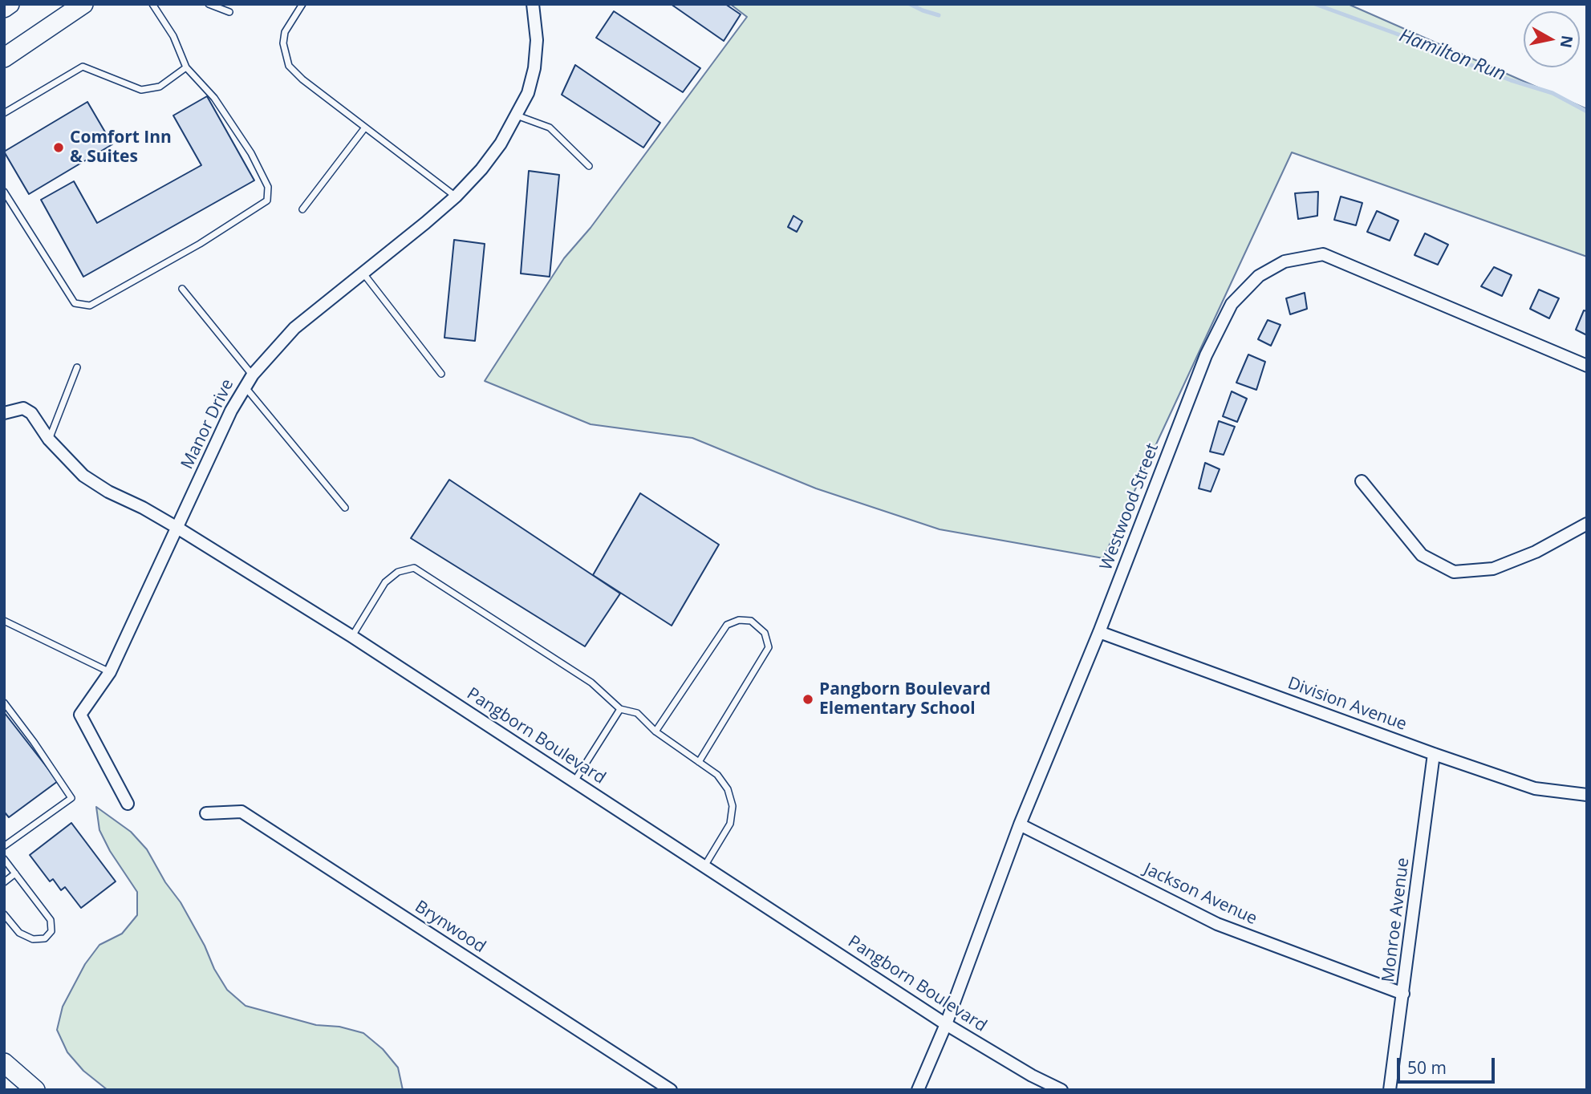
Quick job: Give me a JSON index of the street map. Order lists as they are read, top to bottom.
{
  "streets": {
    "street": [
      "Manor Drive",
      "Westwood Street",
      "Division Avenue",
      "Pangborn Boulevard",
      "Jackson Avenue",
      "Monroe Avenue",
      "Brynwood"
    ]
  },
  "crossings": [
    ["Manor Drive", "Pangborn Boulevard"],
    ["Westwood Street", "Division Avenue"],
    ["Westwood Street", "Pangborn Boulevard"],
    ["Westwood Street", "Jackson Avenue"],
    ["Division Avenue", "Monroe Avenue"],
    ["Jackson Avenue", "Monroe Avenue"]
  ],
  "water": ["Hamilton Run"],
  "places": ["Comfort Inn & Suites", "Pangborn Boulevard Elementary School"],
  "scale_bar": "50 m",
  "north": "right"
}
